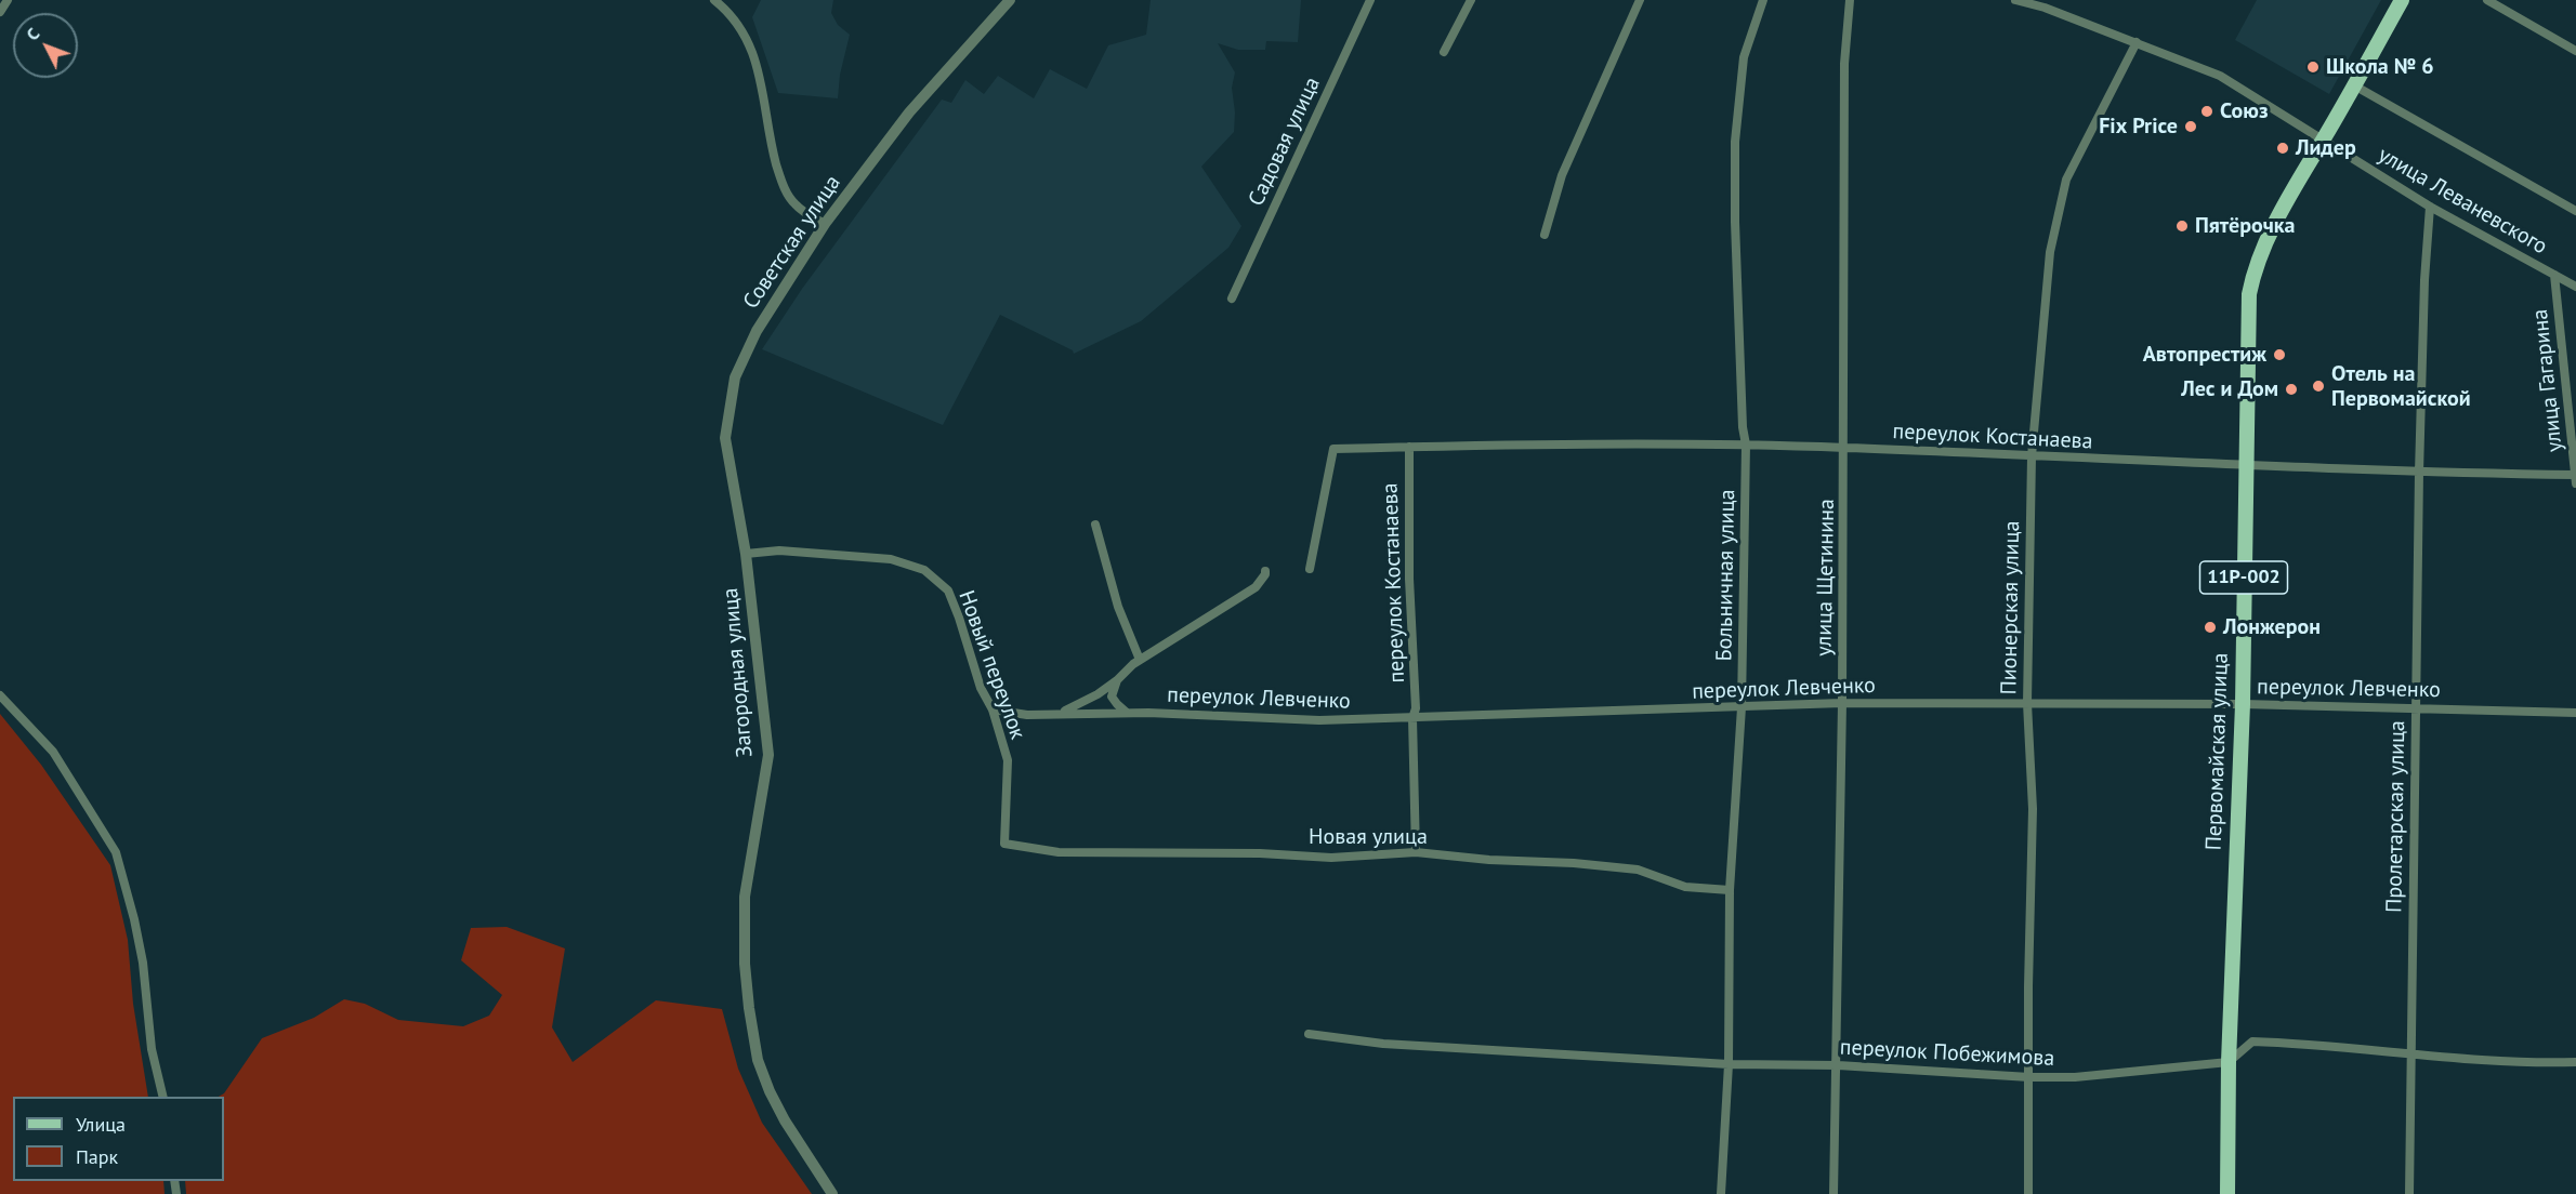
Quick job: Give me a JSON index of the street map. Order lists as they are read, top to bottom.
{
  "streets": {
    "main road": ["11Р-002", "Первомайская улица"],
    "street": [
      "Садовая улица",
      "улица Леваневского",
      "Советская улица",
      "улица Гагарина",
      "переулок Костанаева",
      "Больничная улица",
      "улица Щетинина",
      "Пионерская улица",
      "Новый переулок",
      "Загородная улица",
      "переулок Левченко",
      "Пролетарская улица",
      "Новая улица",
      "переулок Побежимова"
    ]
  },
  "crossings": [
    ["улица Леваневского", "улица Гагарина"],
    ["улица Леваневского", "Пионерская улица"],
    ["улица Леваневского", "Первомайская улица"],
    ["улица Леваневского", "Пролетарская улица"],
    ["Советская улица", "Новый переулок"],
    ["Советская улица", "Загородная улица"],
    ["улица Гагарина", "переулок Костанаева"],
    ["переулок Костанаева", "Больничная улица"],
    ["переулок Костанаева", "улица Щетинина"],
    ["переулок Костанаева", "Пионерская улица"],
    ["переулок Костанаева", "переулок Левченко"],
    ["переулок Костанаева", "Первомайская улица"],
    ["переулок Костанаева", "Пролетарская улица"],
    ["переулок Костанаева", "Новая улица"],
    ["Больничная улица", "переулок Левченко"],
    ["Больничная улица", "Новая улица"],
    ["Больничная улица", "переулок Побежимова"],
    ["улица Щетинина", "переулок Левченко"],
    ["улица Щетинина", "переулок Побежимова"],
    ["Пионерская улица", "переулок Левченко"],
    ["Пионерская улица", "переулок Побежимова"],
    ["Новый переулок", "Загородная улица"],
    ["Новый переулок", "переулок Левченко"],
    ["Новый переулок", "Новая улица"],
    ["переулок Левченко", "Первомайская улица"],
    ["переулок Левченко", "Пролетарская улица"],
    ["Первомайская улица", "переулок Побежимова"]
  ],
  "places": [
    "Школа № 6",
    "Союз",
    "Fix Price",
    "Лидер",
    "Пятёрочка",
    "Автопрестиж",
    "Отель на Первомайской",
    "Лес и Дом",
    "Лонжерон"
  ],
  "legend": ["Улица", "Парк"],
  "north": "top left"
}
